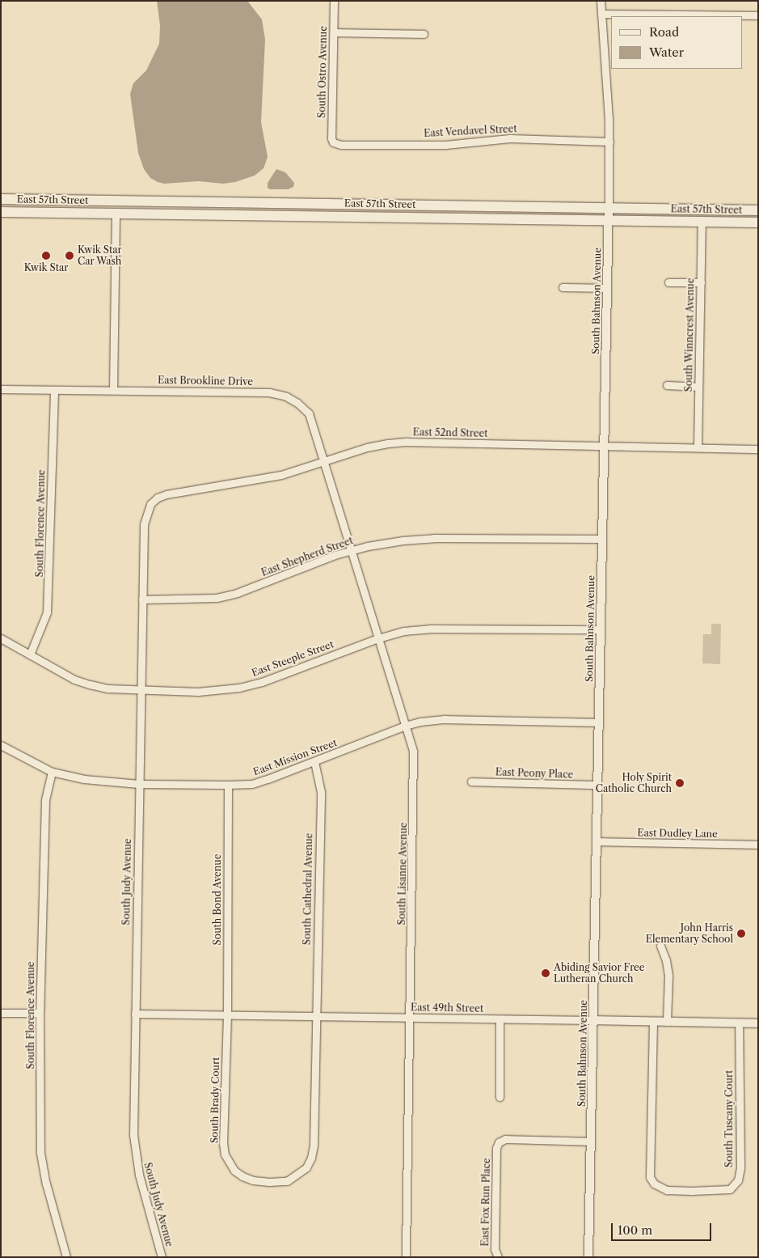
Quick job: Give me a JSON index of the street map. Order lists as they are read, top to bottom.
{
  "streets": {
    "main road": ["East 57th Street"],
    "street": [
      "South Ostro Avenue",
      "East Vendavel Street",
      "South Bahnson Avenue",
      "South Winncrest Avenue",
      "East Brookline Drive",
      "East 52nd Street",
      "South Florence Avenue",
      "East Shepherd Street",
      "East Steeple Street",
      "East Mission Street",
      "East Peony Place",
      "East Dudley Lane",
      "South Lisanne Avenue",
      "South Judy Avenue",
      "South Cathedral Avenue",
      "South Bond Avenue",
      "East 49th Street",
      "South Brady Court",
      "South Tuscany Court",
      "East Fox Run Place"
    ]
  },
  "crossings": [
    ["South Ostro Avenue", "East Vendavel Street"],
    ["East Vendavel Street", "South Bahnson Avenue"],
    ["East 57th Street", "South Bahnson Avenue"],
    ["East 57th Street", "South Winncrest Avenue"],
    ["South Bahnson Avenue", "East 52nd Street"],
    ["South Bahnson Avenue", "East Shepherd Street"],
    ["South Bahnson Avenue", "East Steeple Street"],
    ["South Bahnson Avenue", "East Mission Street"],
    ["South Bahnson Avenue", "East Peony Place"],
    ["South Bahnson Avenue", "East Dudley Lane"],
    ["South Bahnson Avenue", "East 49th Street"],
    ["South Bahnson Avenue", "East Fox Run Place"],
    ["South Winncrest Avenue", "East 52nd Street"],
    ["East Brookline Drive", "East 52nd Street"],
    ["East Brookline Drive", "South Florence Avenue"],
    ["East Brookline Drive", "South Lisanne Avenue"],
    ["East 52nd Street", "South Judy Avenue"],
    ["South Florence Avenue", "East Steeple Street"],
    ["South Florence Avenue", "East Mission Street"],
    ["East Shepherd Street", "South Lisanne Avenue"],
    ["East Shepherd Street", "South Judy Avenue"],
    ["East Steeple Street", "South Lisanne Avenue"],
    ["East Steeple Street", "South Judy Avenue"],
    ["East Mission Street", "South Lisanne Avenue"],
    ["East Mission Street", "South Judy Avenue"],
    ["East Mission Street", "South Cathedral Avenue"],
    ["East Mission Street", "South Bond Avenue"],
    ["South Lisanne Avenue", "East 49th Street"],
    ["South Judy Avenue", "East 49th Street"],
    ["South Cathedral Avenue", "East 49th Street"],
    ["South Cathedral Avenue", "South Brady Court"],
    ["South Bond Avenue", "East 49th Street"],
    ["South Bond Avenue", "South Brady Court"],
    ["East 49th Street", "South Brady Court"],
    ["East 49th Street", "South Tuscany Court"]
  ],
  "places": [
    "Kwik Star",
    "Kwik Star Car Wash",
    "Holy Spirit Catholic Church",
    "John Harris Elementary School",
    "Abiding Savior Free Lutheran Church"
  ],
  "legend": ["Road", "Water"],
  "scale_bar": "100 m"
}
